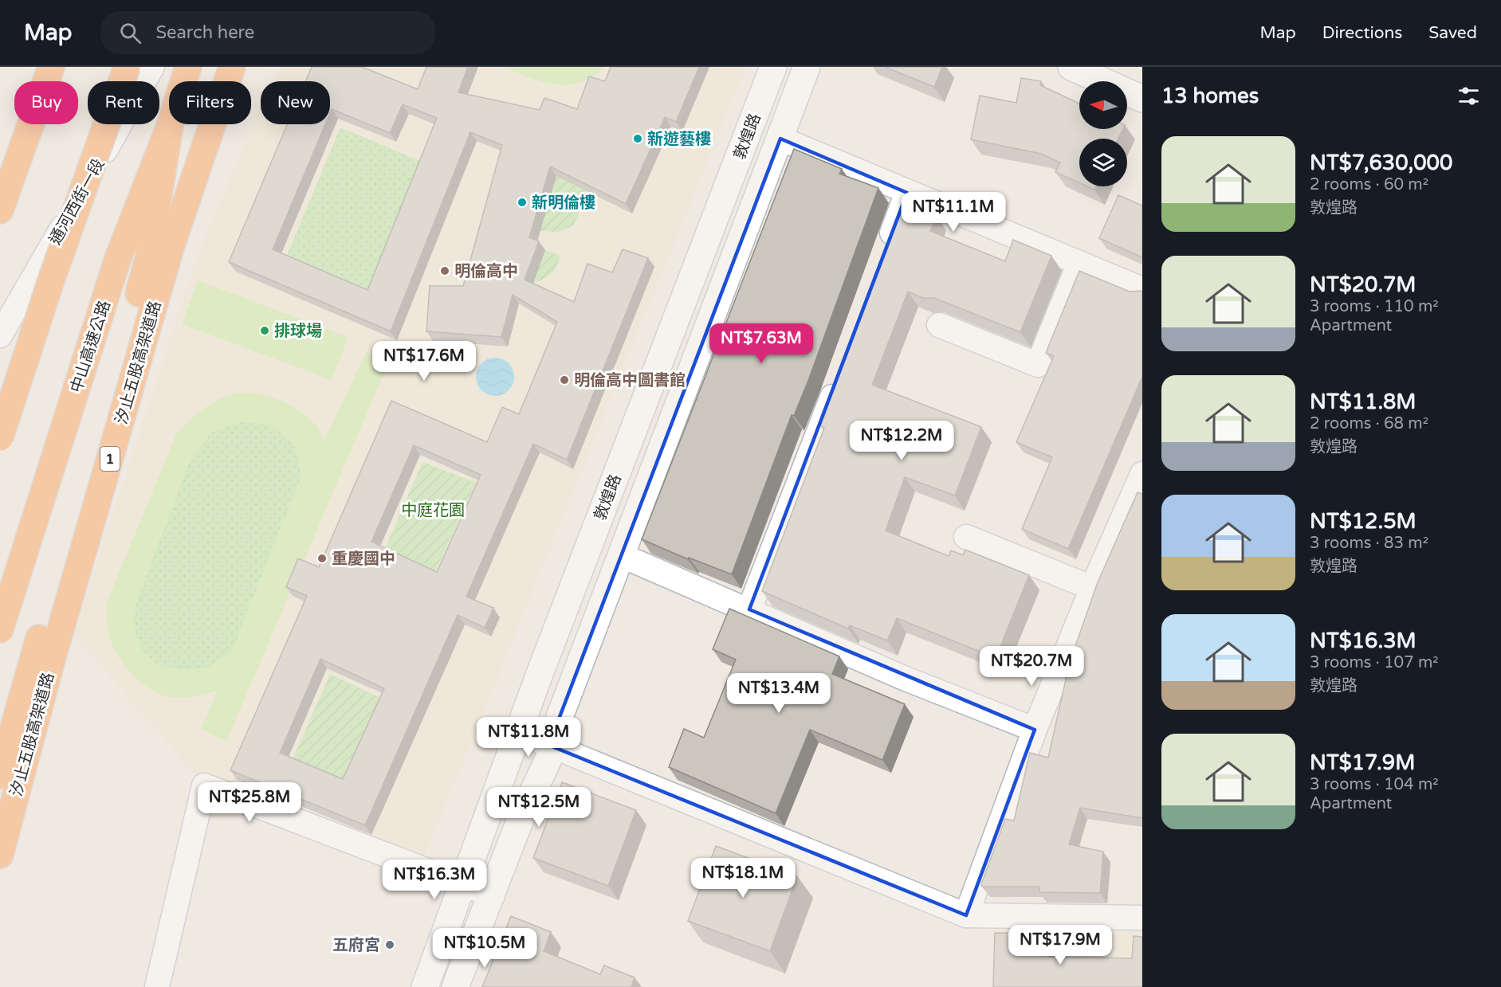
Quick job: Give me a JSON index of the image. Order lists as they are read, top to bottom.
{
  "streets": {
    "highway": ["中山高速公路", "汐止五股高架道路", "1"],
    "street": ["敦煌路", "通河西街一段"]
  },
  "crossings": [
    ["中山高速公路", "1"]
  ],
  "parks": ["中庭花園"],
  "places": [
    "新遊藝樓",
    "新明倫樓",
    "明倫高中",
    "排球場",
    "明倫高中圖書館",
    "重慶國中",
    "五府宮"
  ],
  "north": "left",
  "page": {
    "header": "Map",
    "search": "Search here",
    "nav": ["Map", "Directions", "Saved"],
    "heading": "13 homes",
    "chip": [
      "Buy",
      "Rent",
      "Filters",
      "New"
    ],
    "list": [
      {
        "name": "NT$7,630,000",
        "note": "2 rooms · 60 m² · 敦煌路"
      },
      {
        "name": "NT$20.7M",
        "note": "3 rooms · 110 m² · Apartment"
      },
      {
        "name": "NT$11.8M",
        "note": "2 rooms · 68 m² · 敦煌路"
      },
      {
        "name": "NT$12.5M",
        "note": "3 rooms · 83 m² · 敦煌路"
      },
      {
        "name": "NT$16.3M",
        "note": "3 rooms · 107 m² · 敦煌路"
      },
      {
        "name": "NT$17.9M",
        "note": "3 rooms · 104 m² · Apartment"
      }
    ],
    "price": [
      "NT$11.1M",
      "NT$7.63M",
      "NT$17.6M",
      "NT$12.2M",
      "NT$20.7M",
      "NT$13.4M",
      "NT$11.8M",
      "NT$25.8M",
      "NT$12.5M",
      "NT$18.1M",
      "NT$16.3M",
      "NT$17.9M",
      "NT$10.5M"
    ]
  }
}
